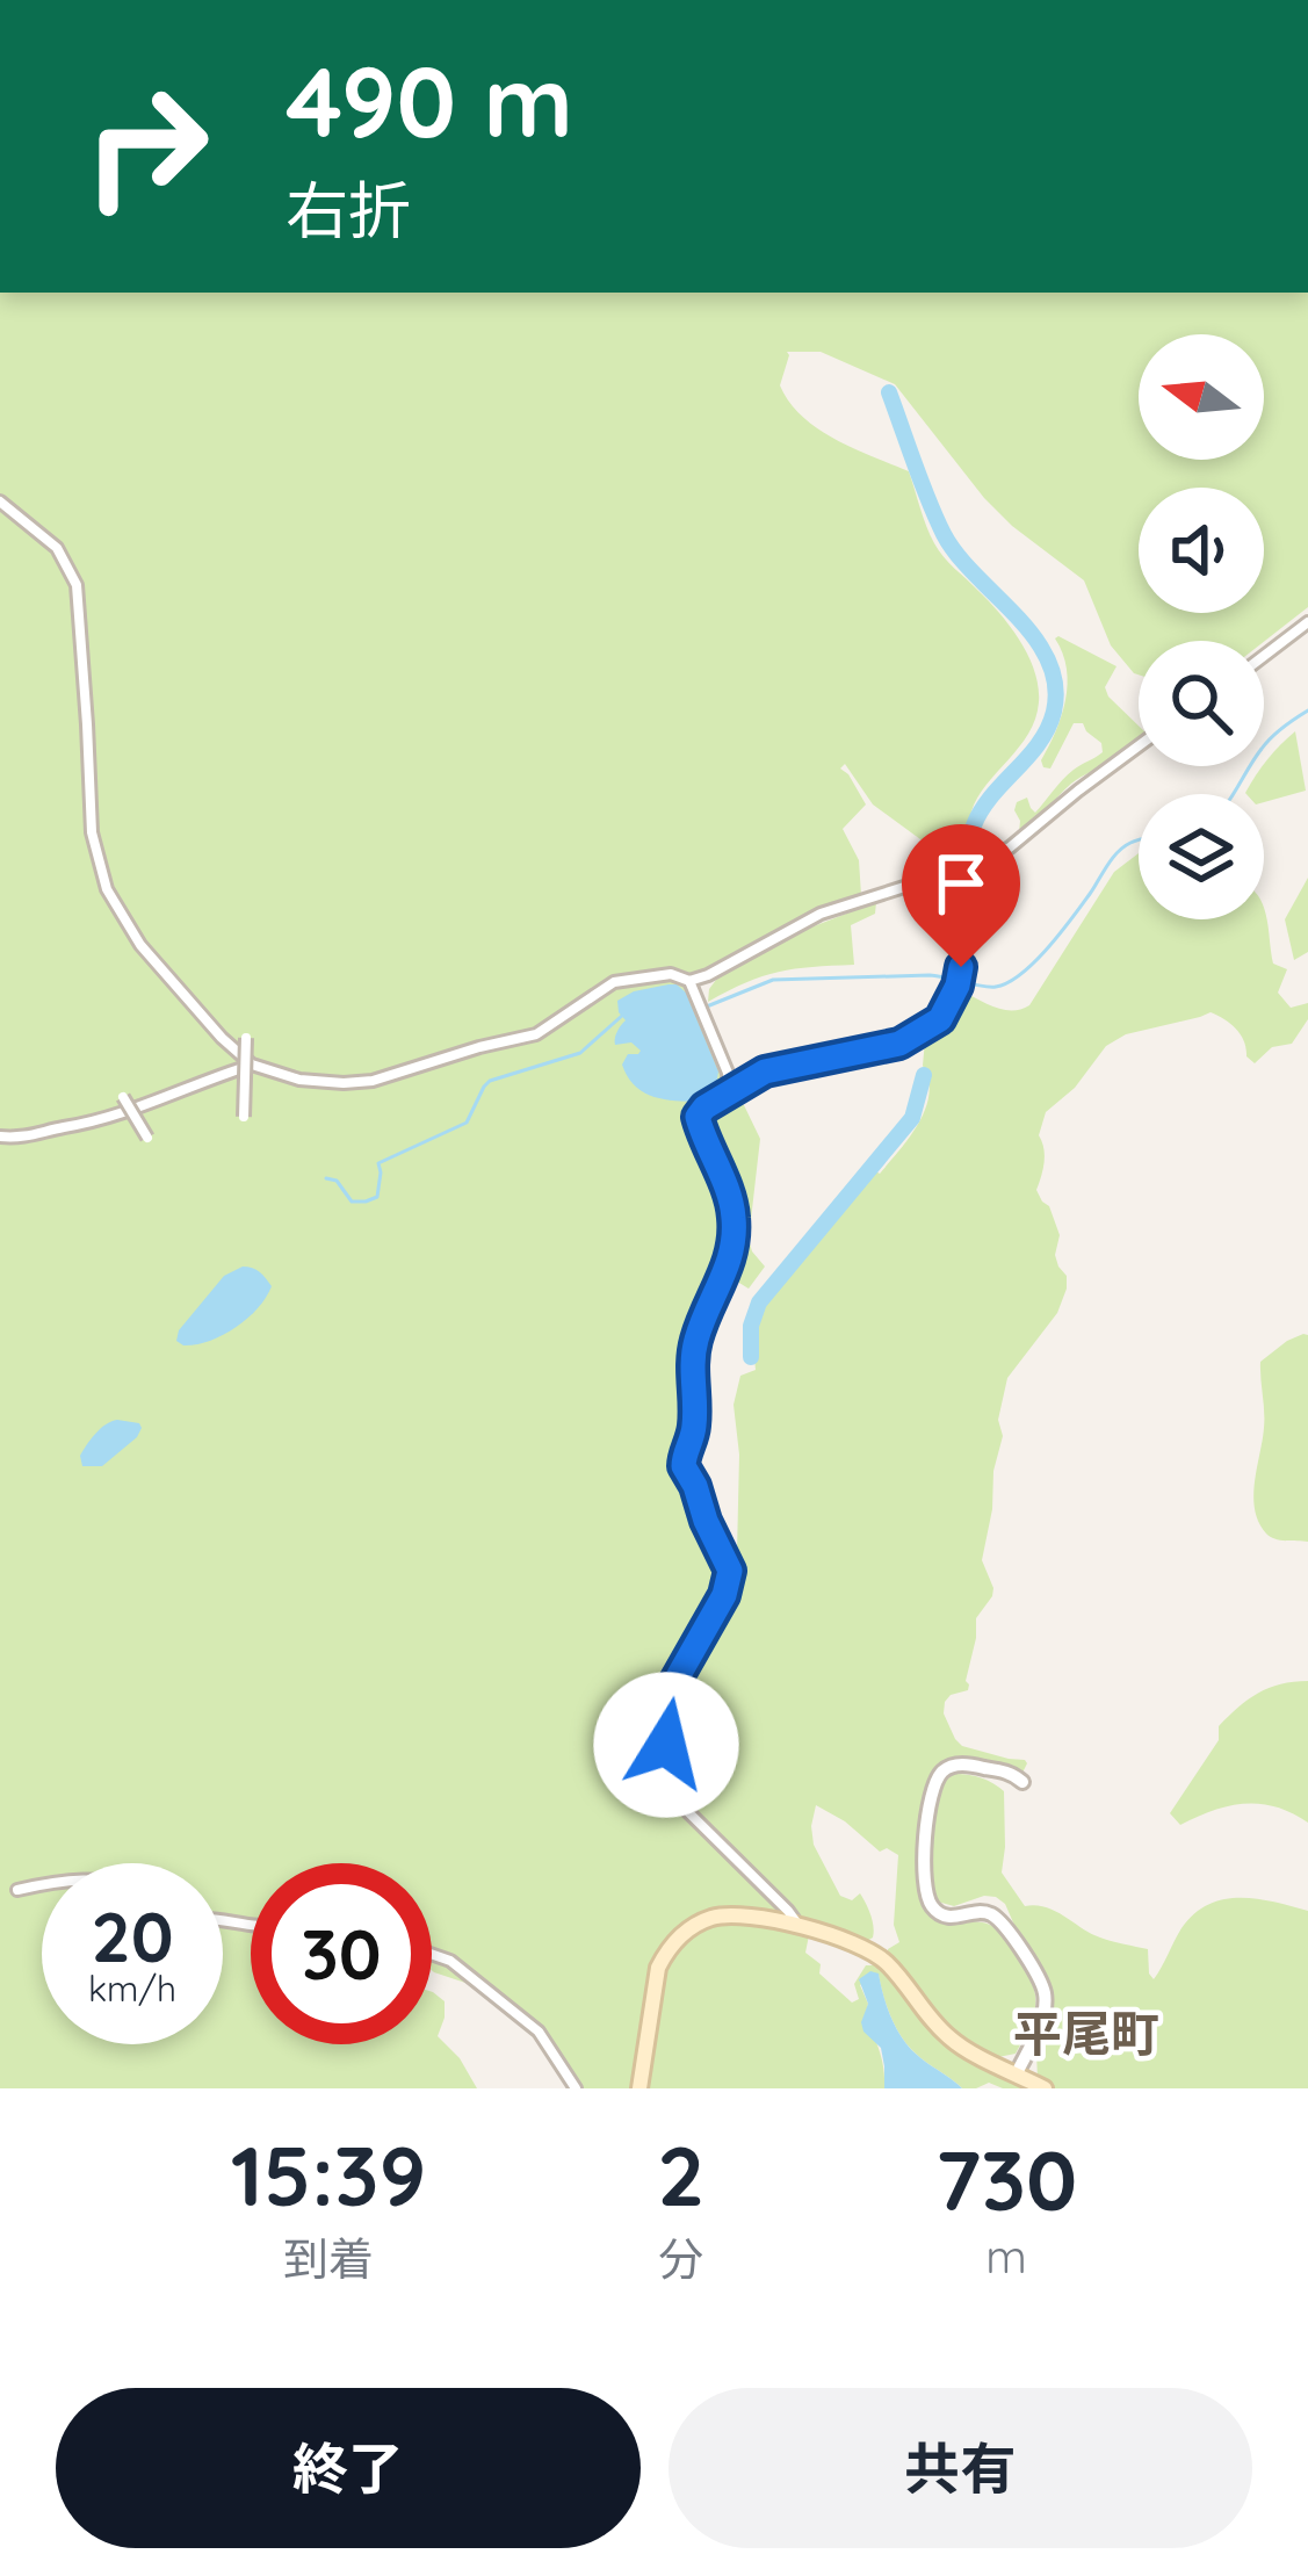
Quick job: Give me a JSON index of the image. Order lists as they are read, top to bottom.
{
  "districts": ["平尾町"],
  "north": "left",
  "page": {
    "turn": ["490 m", "右折"],
    "speed": "20 km/h",
    "limit": "30",
    "eta": [
      "15:39",
      "到着",
      "2",
      "分",
      "730",
      "m"
    ],
    "buttons": ["終了", "共有"]
  }
}
